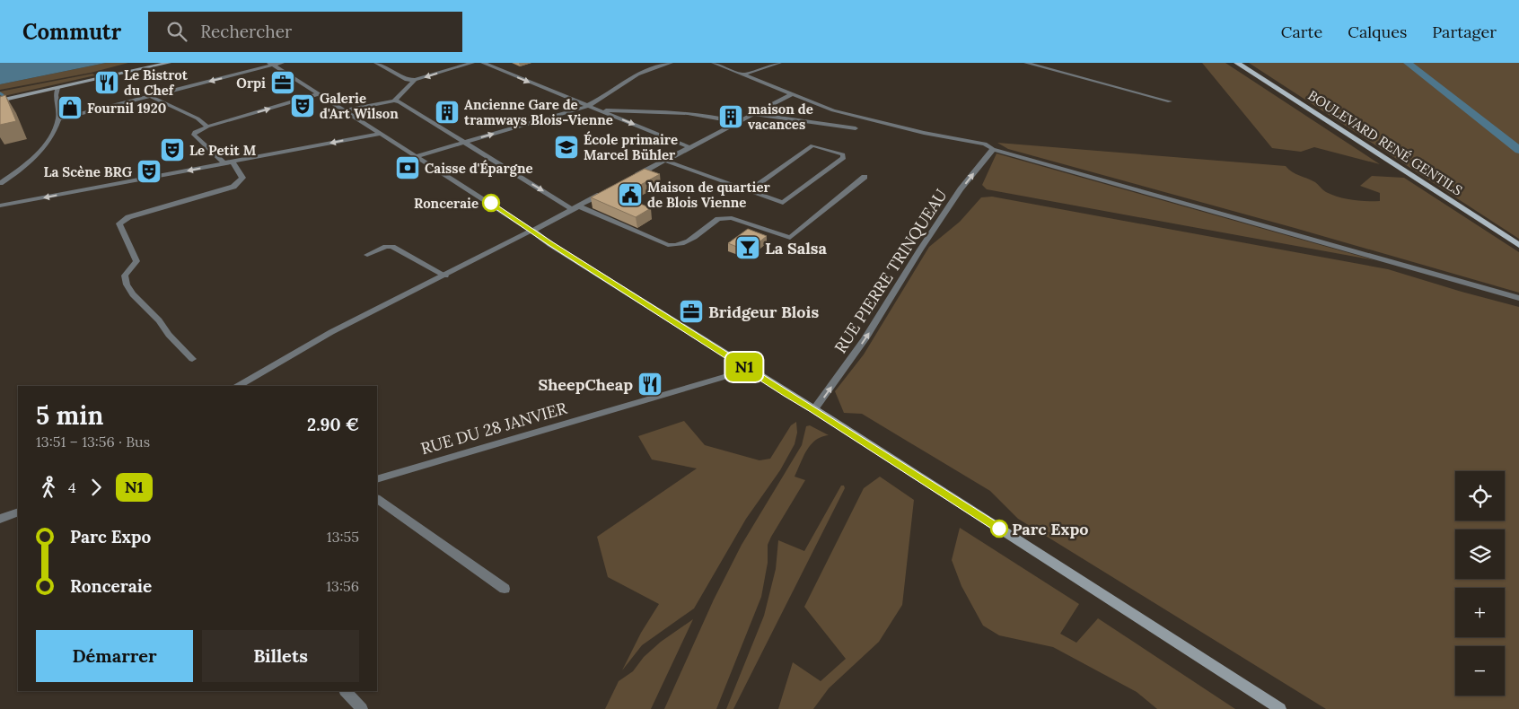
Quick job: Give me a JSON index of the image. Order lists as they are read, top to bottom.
{
  "streets": {
    "main road": ["BOULEVARD RENÉ GENTILS"],
    "street": ["RUE PIERRE TRINQUEAU", "RUE DU 28 JANVIER"]
  },
  "one_way": ["RUE PIERRE TRINQUEAU"],
  "places": {
    "restaurant": ["Le Bistrot du Chef", "SheepCheap"],
    "office": ["Orpi", "Bridgeur Blois"],
    "theatre": ["Galerie d'Art Wilson", "Le Petit M", "La Scène BRG"],
    "shop": ["Fournil 1920"],
    "building": ["Ancienne Gare de tramways Blois-Vienne", "maison de vacances"],
    "school or university": ["École primaire Marcel Bühler"],
    "bank": ["Caisse d'Épargne"],
    "public building": ["Maison de quartier de Blois Vienne"],
    "other": ["Ronceraie", "Parc Expo"],
    "bar": ["La Salsa"]
  },
  "lines": ["bus line N1"],
  "page": {
    "header": "Commutr",
    "search": "Rechercher",
    "nav": ["Carte", "Calques", "Partager"],
    "on_map": "N1",
    "heading": ["5 min", "13:51 – 13:56 · Bus", "2.90 €"],
    "legs": ["4", "N1"],
    "map_buttons": ["+", "−"],
    "list": [
      {
        "name": "Parc Expo",
        "value": "13:55"
      },
      {
        "name": "Ronceraie",
        "value": "13:56"
      }
    ],
    "buttons": ["Démarrer", "Billets"]
  }
}
